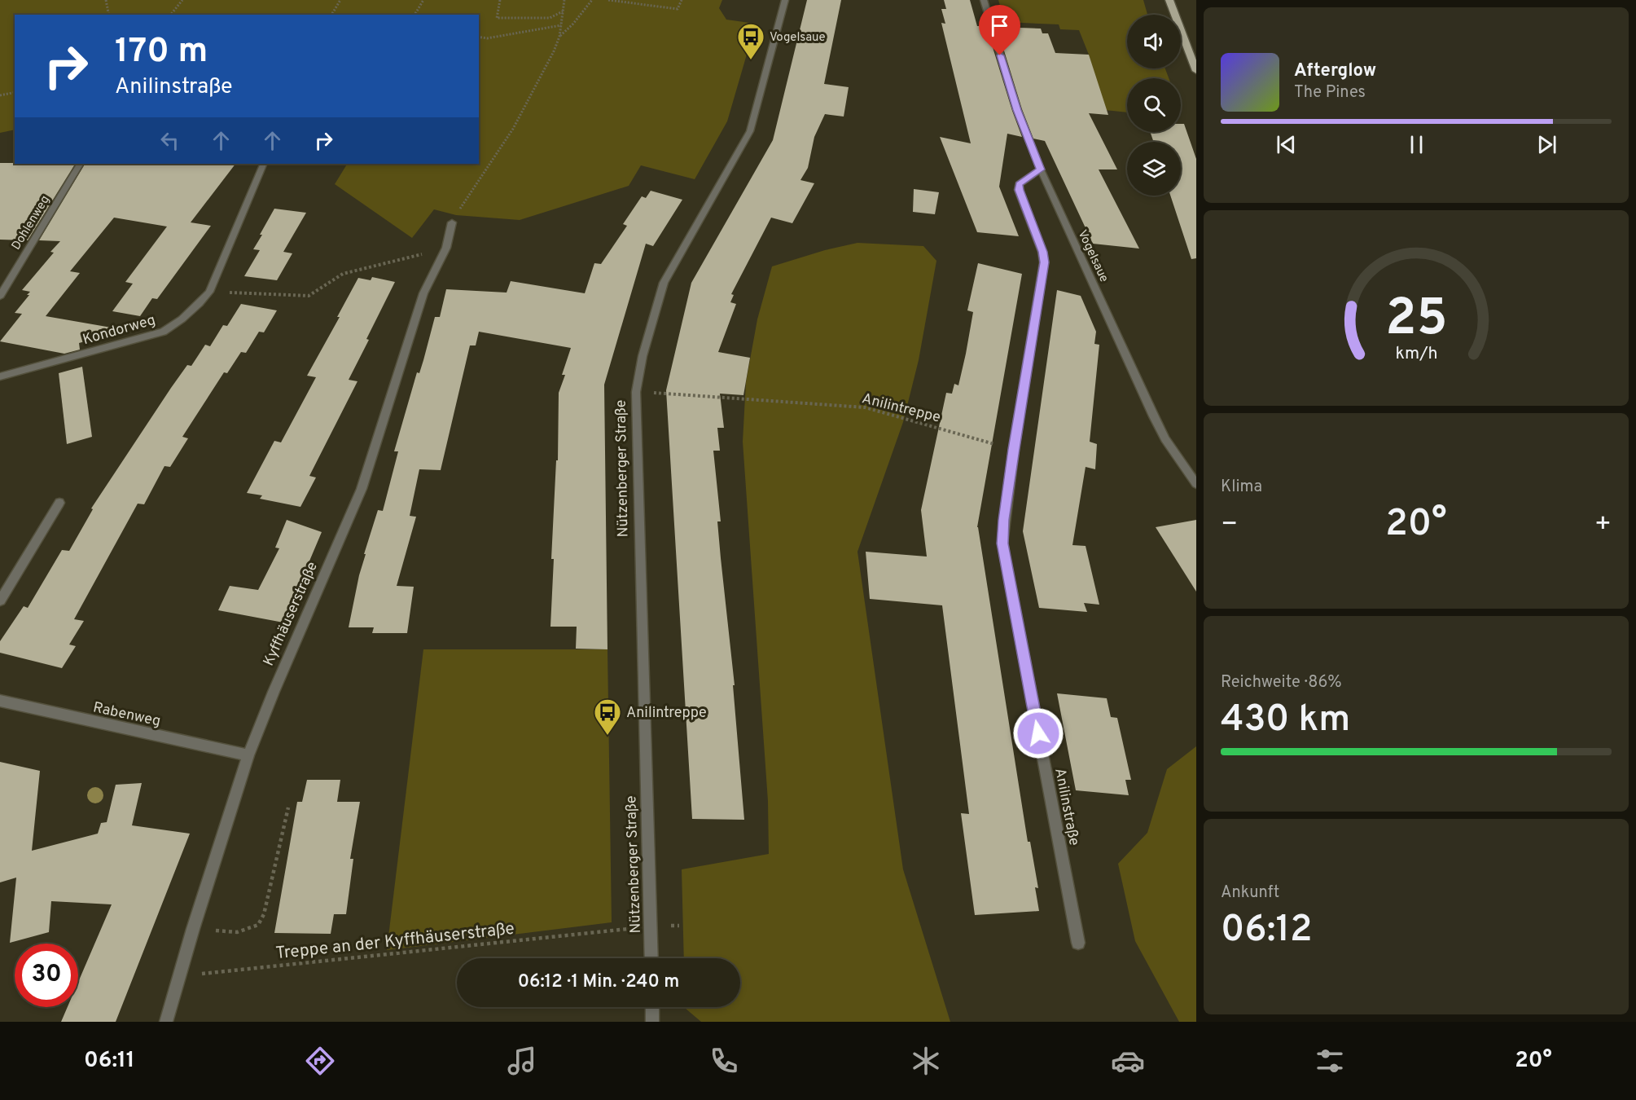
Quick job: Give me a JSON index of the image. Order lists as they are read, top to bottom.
{
  "streets": {
    "street": [
      "Dohlenweg",
      "Vogelsaue",
      "Kondorweg",
      "Nützenberger Straße",
      "Kyffhäuserstraße",
      "Rabenweg",
      "Anilinstraße"
    ],
    "path": ["Anilintreppe", "Treppe an der Kyffhäuserstraße"]
  },
  "crossings": [
    ["Vogelsaue", "Anilinstraße"],
    ["Anilintreppe", "Anilinstraße"],
    ["Kyffhäuserstraße", "Rabenweg"],
    ["Kyffhäuserstraße", "Treppe an der Kyffhäuserstraße"]
  ],
  "places": {
    "bus stop": ["Vogelsaue", "Anilintreppe"]
  },
  "page": {
    "turn": ["170 m", "Anilinstraße"],
    "song": ["Afterglow", "The Pines"],
    "tile": [
      "Klima",
      ["Reichweite · 86%", "430 km"],
      ["Ankunft", "06:12"]
    ],
    "heat": ["−", "20°", "+"],
    "limit": "30",
    "trip": "06:12 · 1 Min. · 240 m",
    "tabs": ["06:11", "20°"],
    "gauge": ["25", "km/h"]
  }
}
